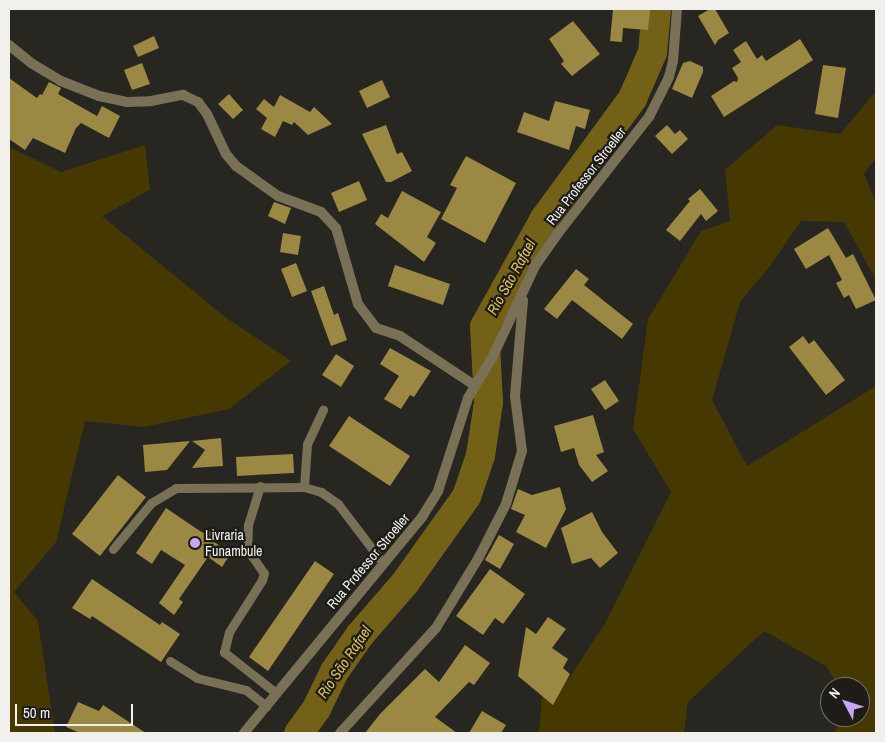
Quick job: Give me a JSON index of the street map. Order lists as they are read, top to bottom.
{
  "streets": {
    "street": ["Rua Professor Stroeller"]
  },
  "water": ["Rio São Rafael"],
  "places": ["Livraria Funambule"],
  "scale_bar": "50 m",
  "north": "top left"
}
